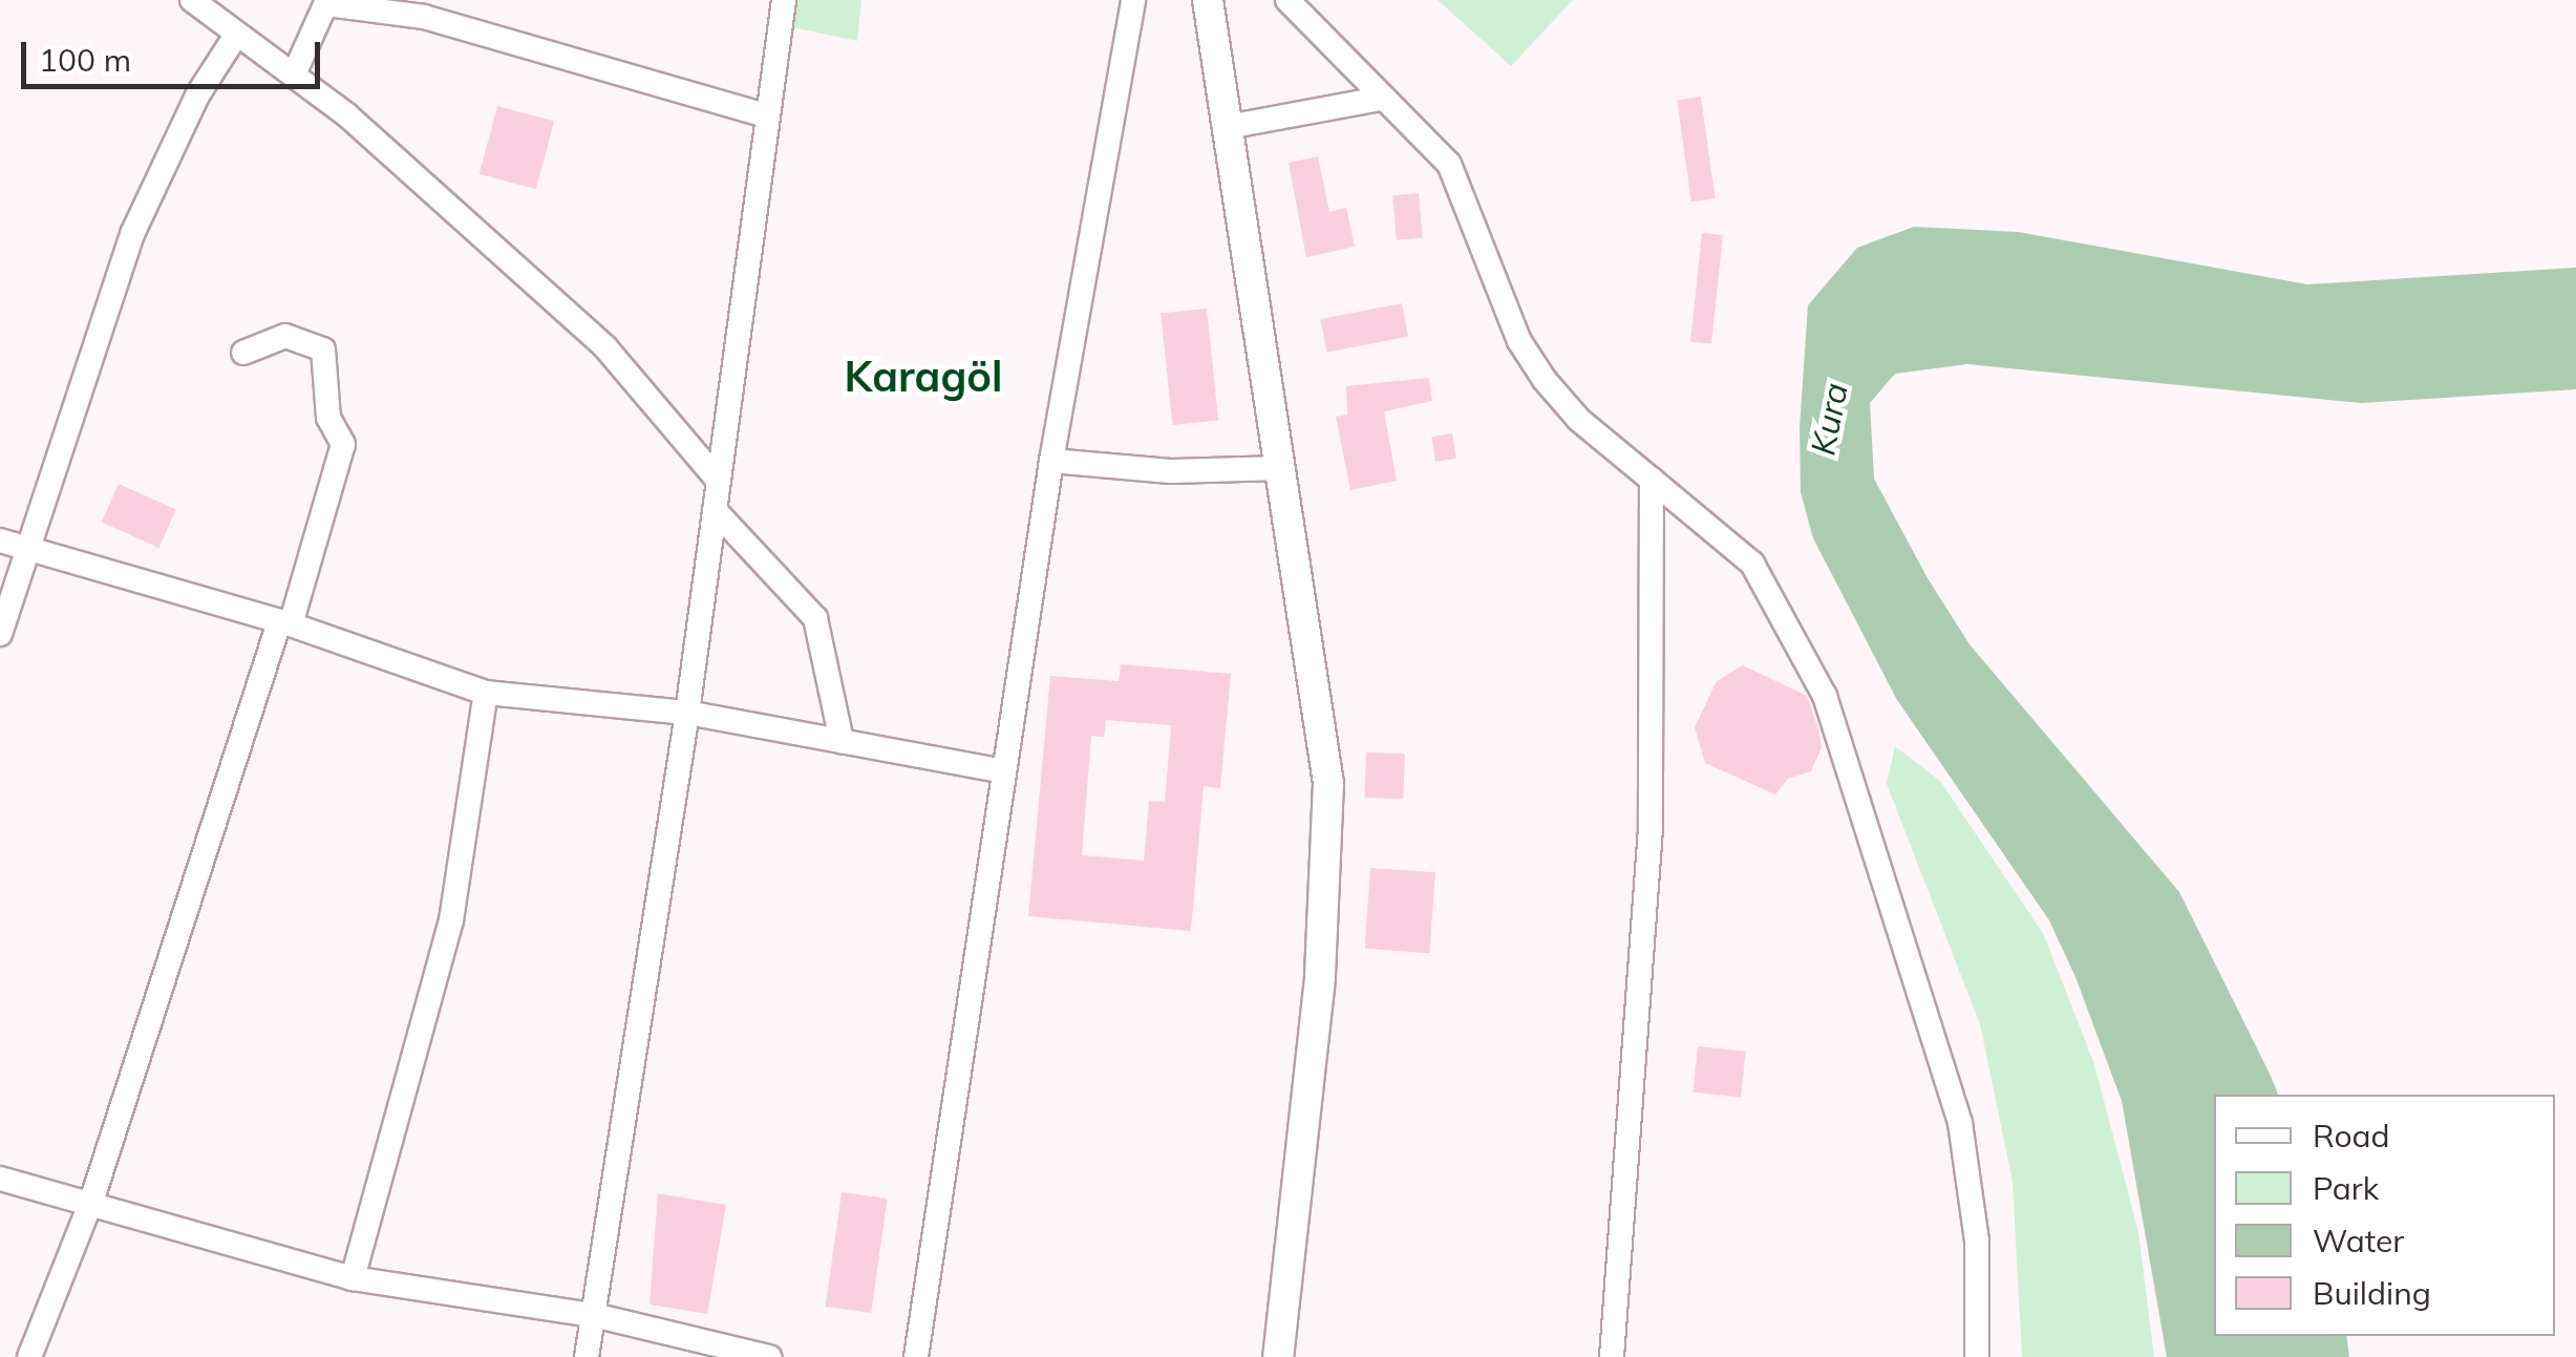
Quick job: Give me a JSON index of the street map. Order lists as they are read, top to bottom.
{
  "districts": ["Karagöl"],
  "water": ["Kura"],
  "legend": [
    "Road",
    "Park",
    "Water",
    "Building"
  ],
  "scale_bar": "100 m"
}
